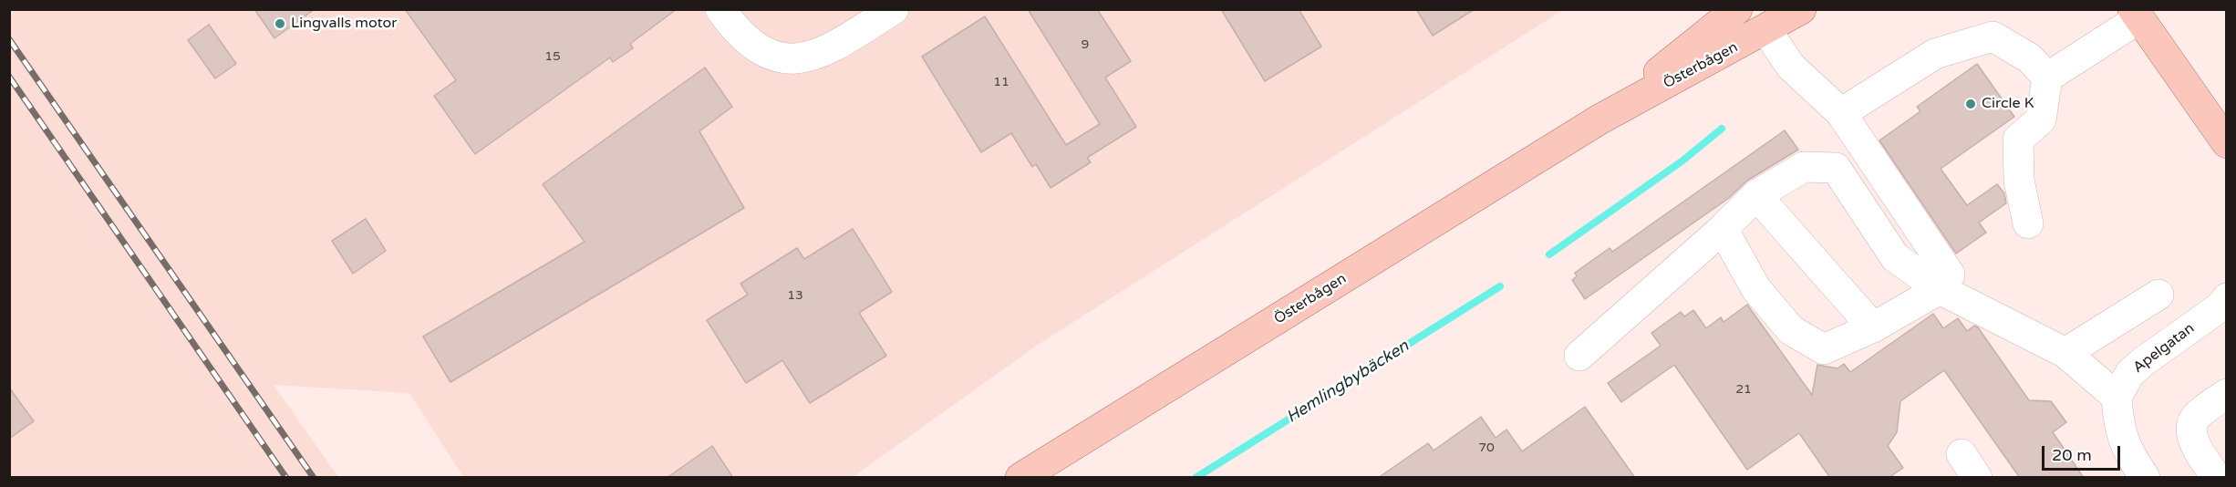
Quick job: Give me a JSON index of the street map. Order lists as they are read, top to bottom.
{
  "streets": {
    "main road": ["Österbågen"],
    "street": ["Apelgatan"]
  },
  "water": ["Hemlingbybäcken"],
  "places": ["Lingvalls motor", "Circle K"],
  "house_numbers": [
    "9",
    "15",
    "11",
    "13",
    "21",
    "70"
  ],
  "scale_bar": "20 m"
}
